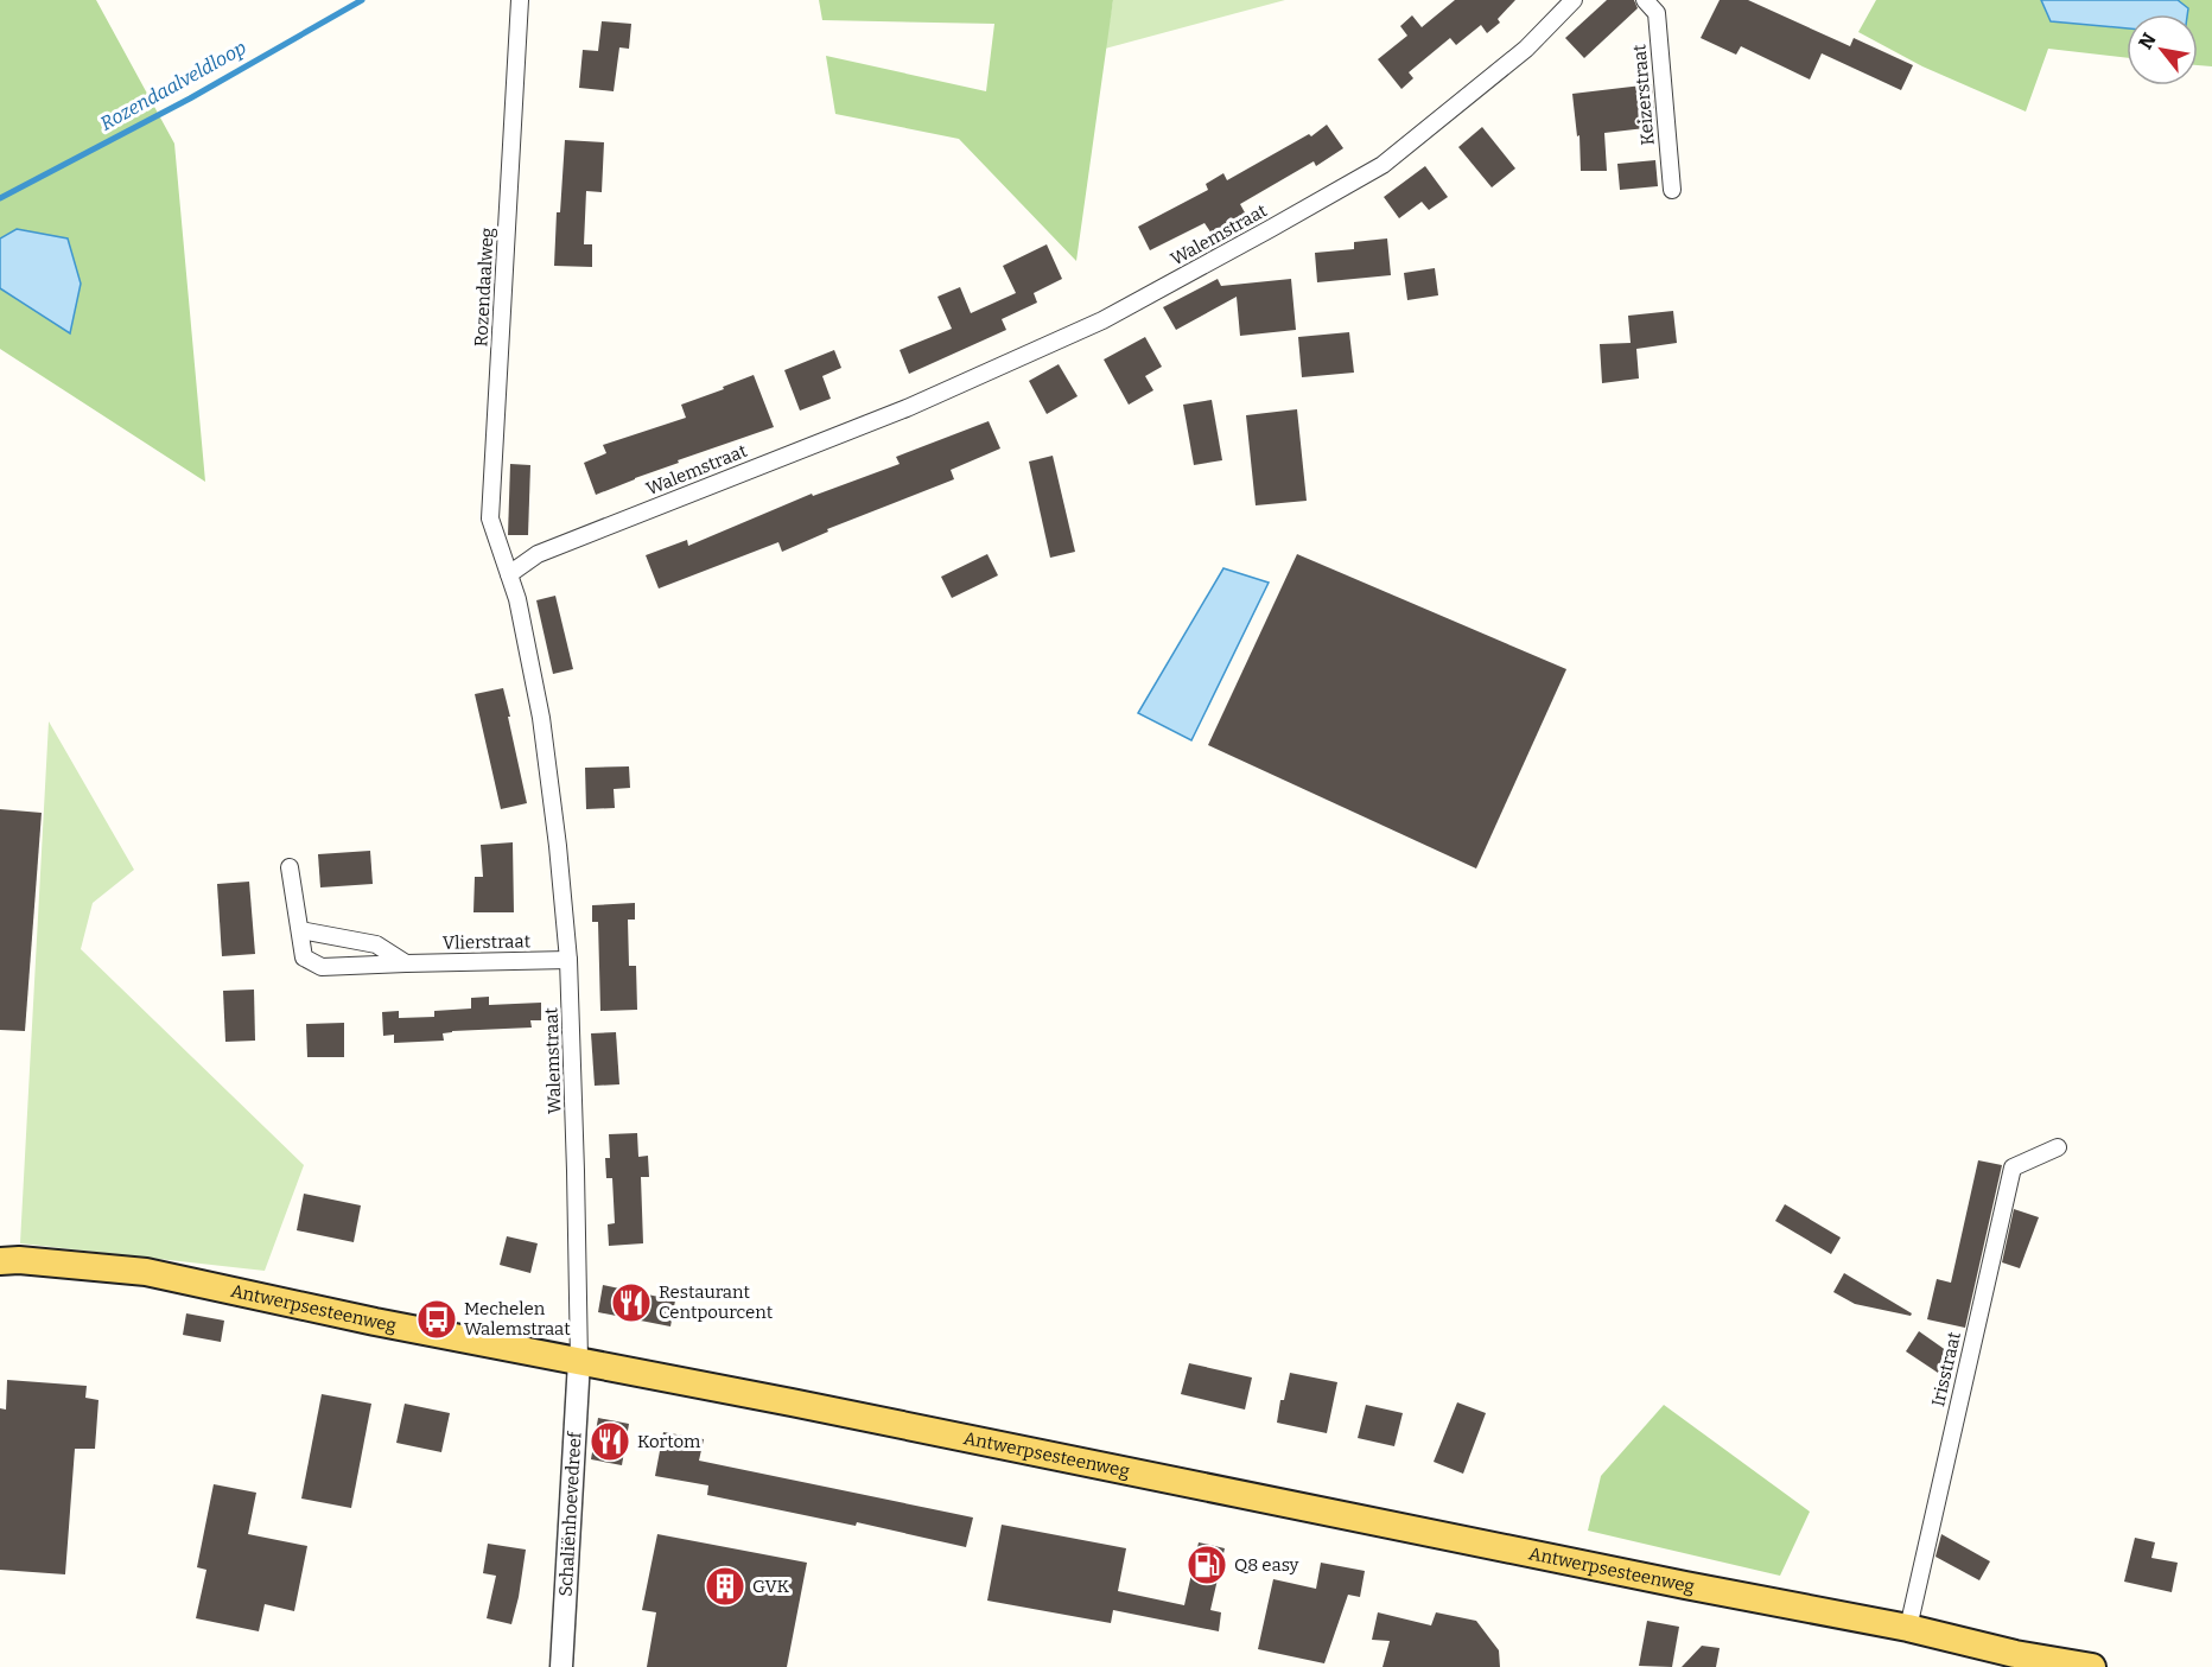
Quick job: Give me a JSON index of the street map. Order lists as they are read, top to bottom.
{
  "streets": {
    "main road": ["Antwerpsesteenweg"],
    "street": [
      "Keizerstraat",
      "Walemstraat",
      "Rozendaalweg",
      "Vlierstraat",
      "Irisstraat",
      "Schaliënhoevedreef"
    ]
  },
  "crossings": [
    ["Walemstraat", "Rozendaalweg"],
    ["Walemstraat", "Vlierstraat"],
    ["Walemstraat", "Antwerpsesteenweg"],
    ["Walemstraat", "Schaliënhoevedreef"],
    ["Antwerpsesteenweg", "Irisstraat"],
    ["Antwerpsesteenweg", "Schaliënhoevedreef"]
  ],
  "water": ["Rozendaalveldloop"],
  "places": {
    "restaurant": ["Restaurant Centpourcent", "Kortom"],
    "bus stop": ["Mechelen Walemstraat"],
    "fuel station": ["Q8 easy"],
    "building": ["GVK"]
  },
  "north": "top left"
}
